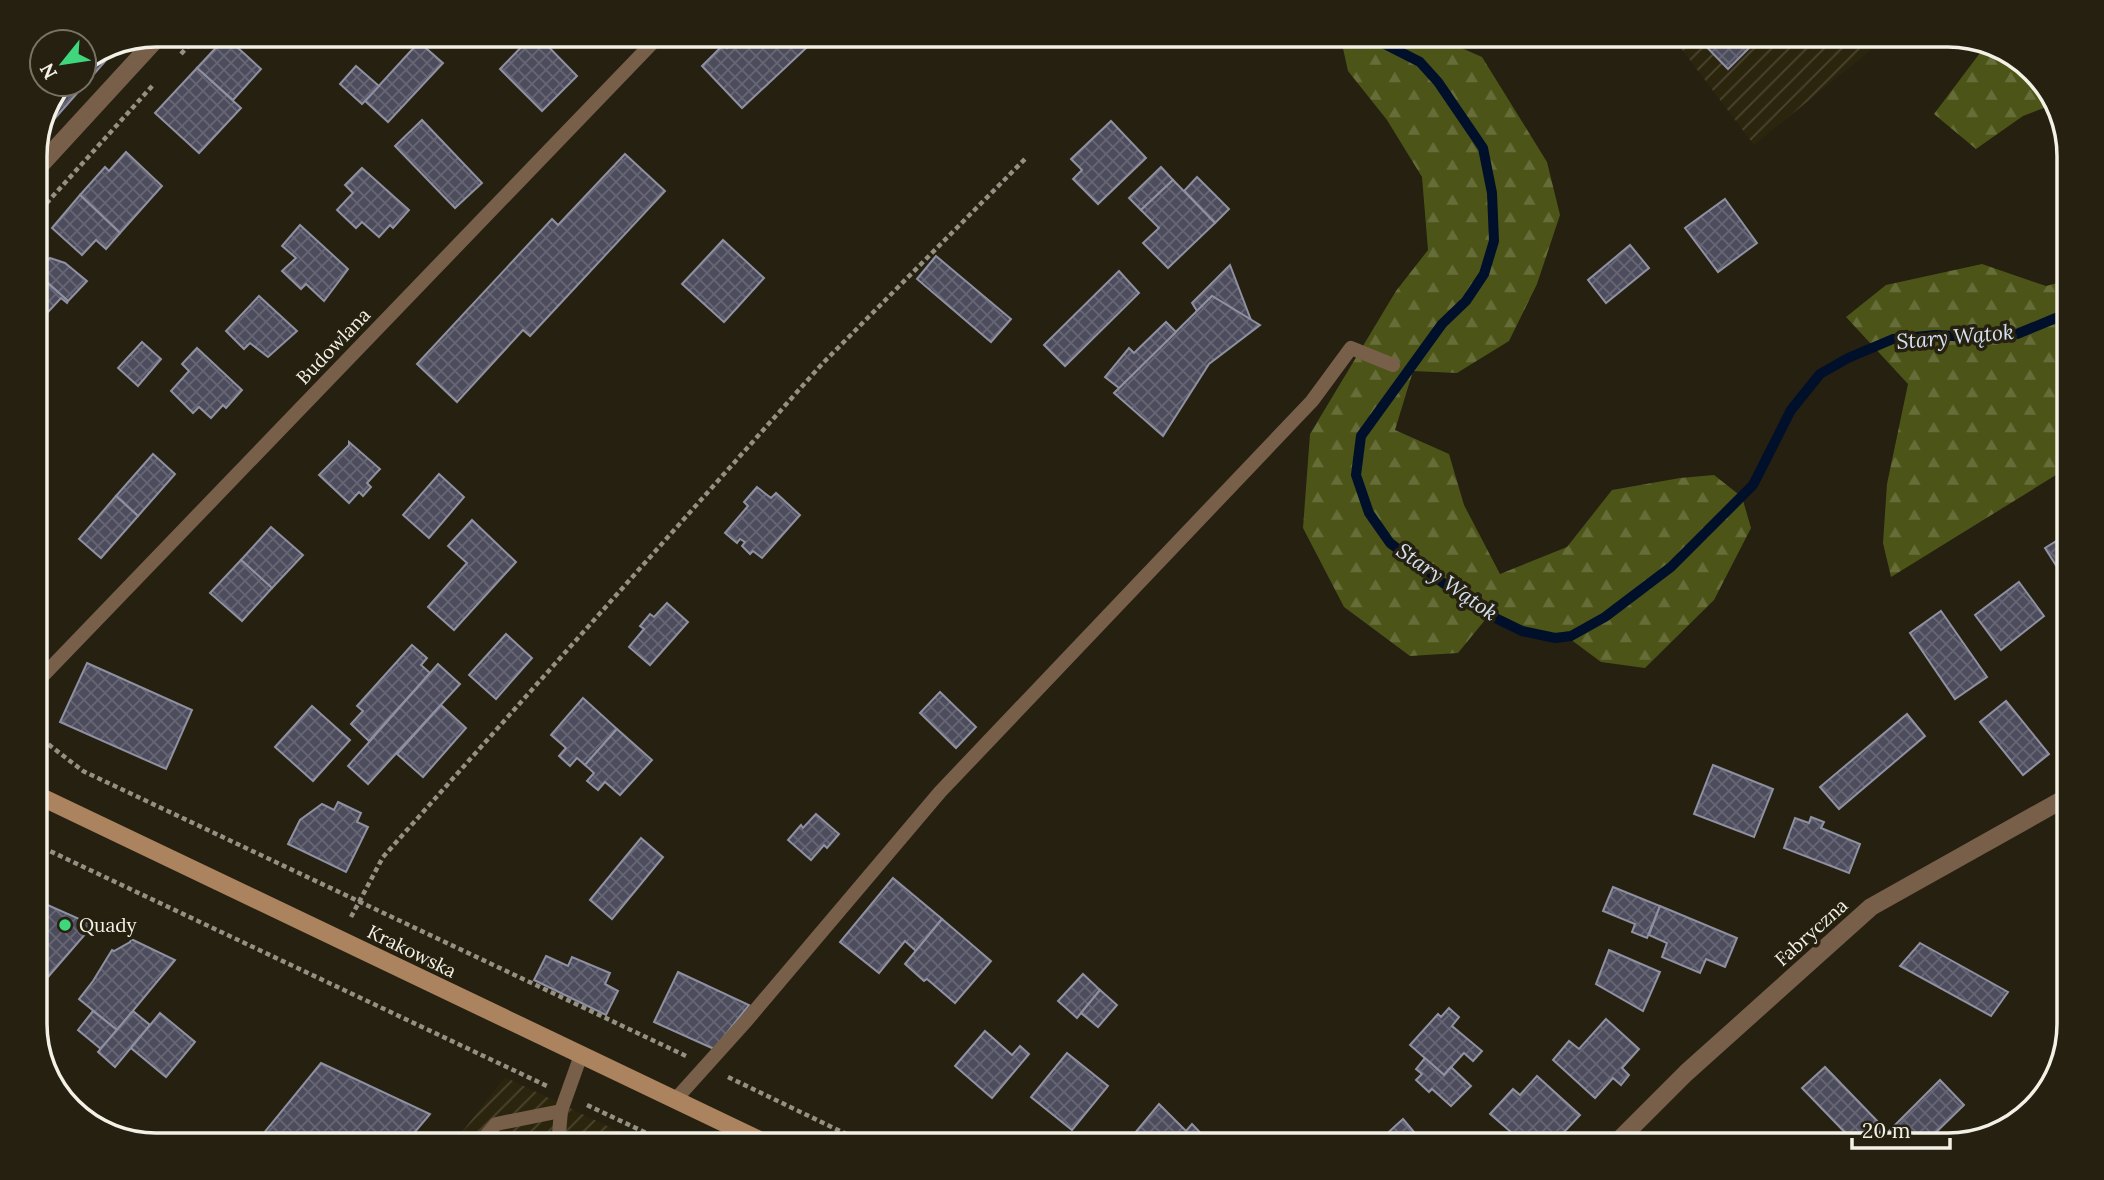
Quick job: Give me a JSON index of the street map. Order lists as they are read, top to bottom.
{
  "streets": {
    "street": ["Fabryczna", "Krakowska"],
    "lane": ["Budowlana"]
  },
  "water": ["Stary Wątok"],
  "places": ["Quady"],
  "scale_bar": "20 m",
  "north": "bottom left"
}
